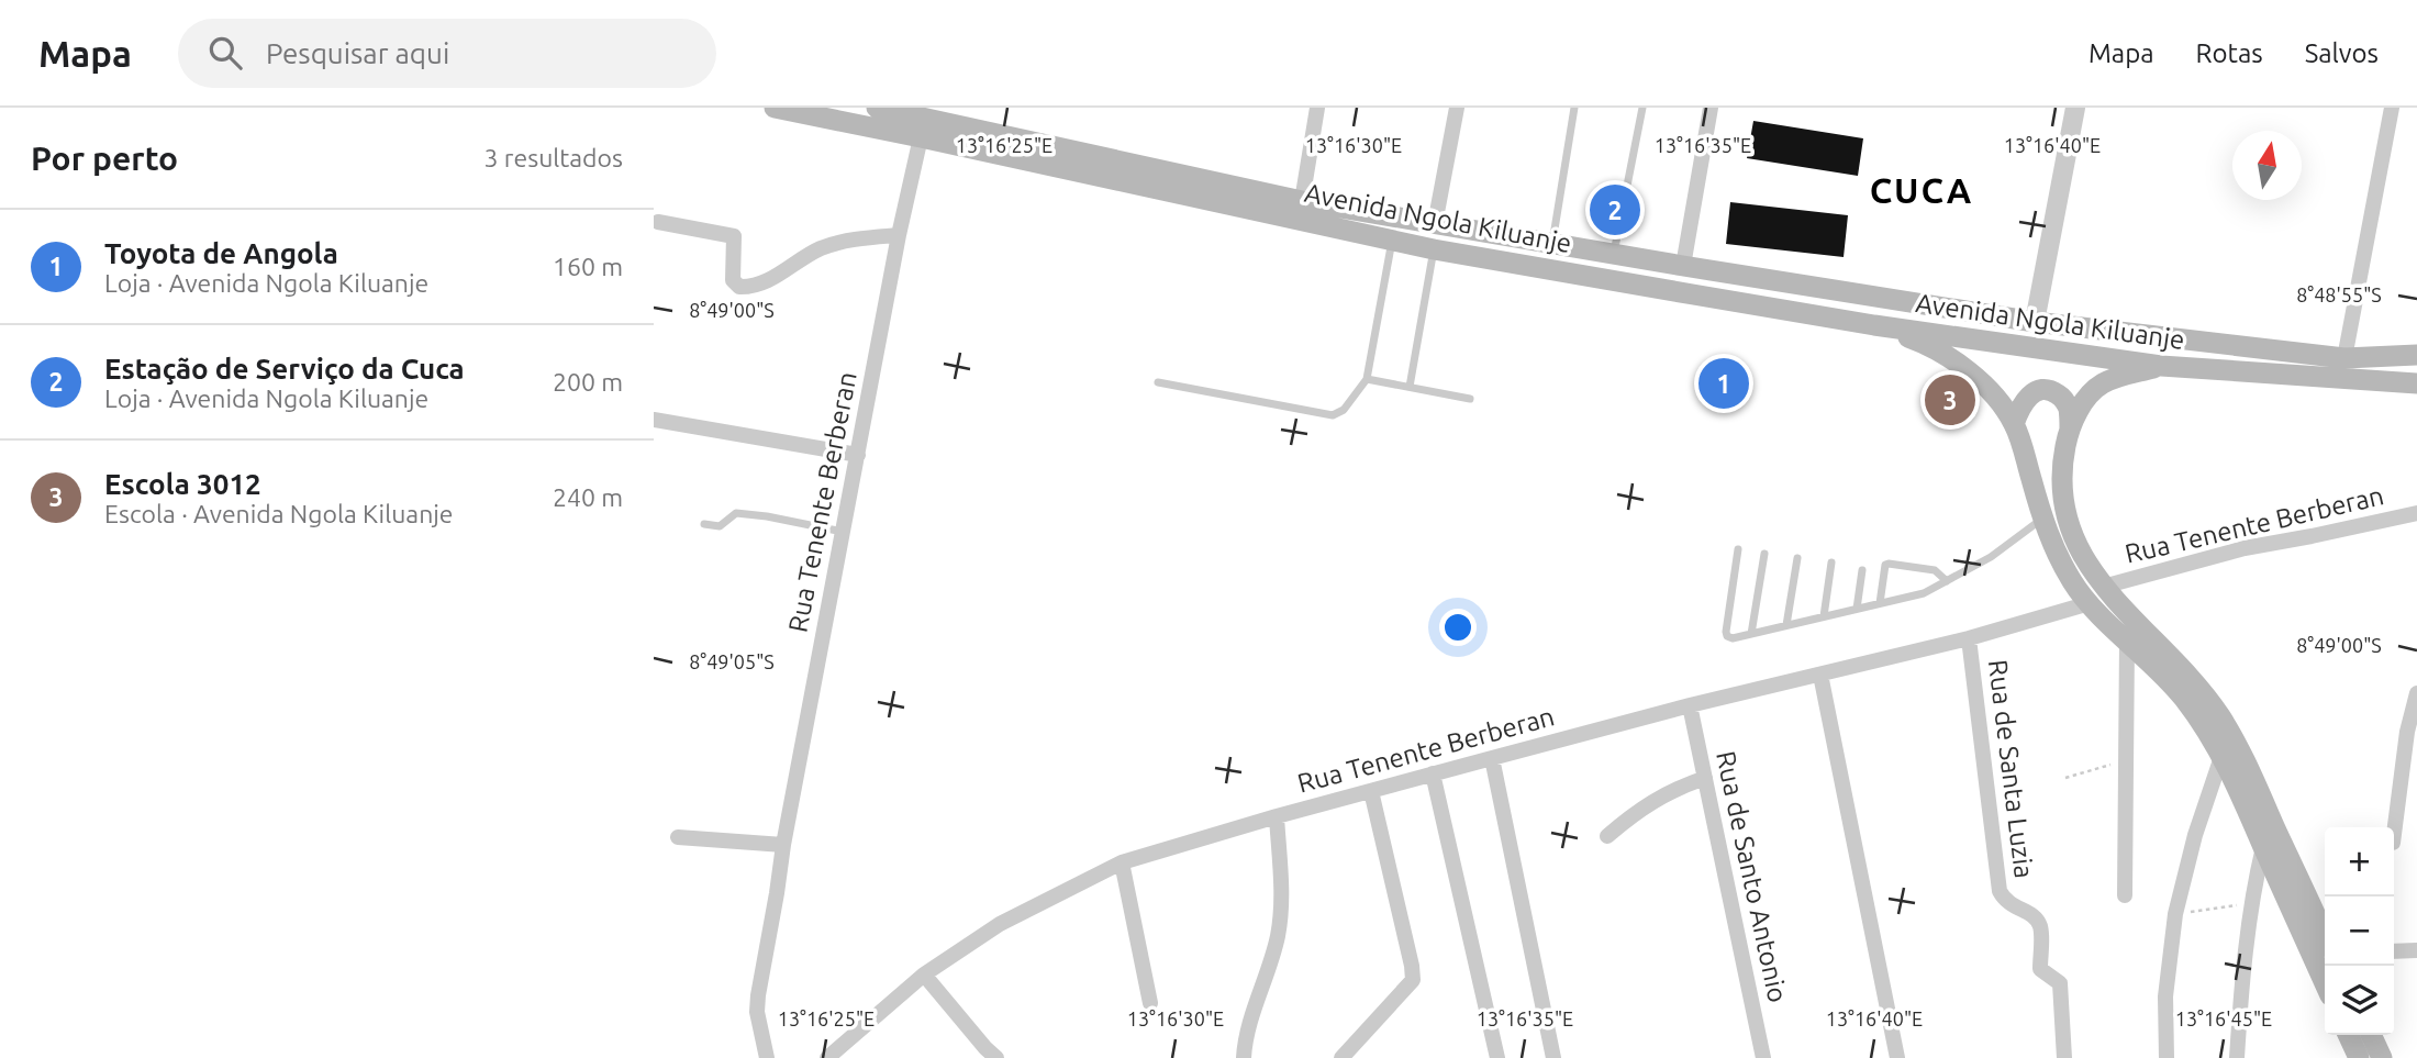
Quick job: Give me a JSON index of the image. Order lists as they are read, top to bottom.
{
  "streets": {
    "main road": ["Avenida Ngola Kiluanje"],
    "street": ["Rua Tenente Berberan", "Rua de Santa Luzia", "Rua de Santo Antonio"]
  },
  "crossings": [
    ["Avenida Ngola Kiluanje", "Rua Tenente Berberan"],
    ["Rua Tenente Berberan", "Rua de Santa Luzia"],
    ["Rua Tenente Berberan", "Rua de Santo Antonio"]
  ],
  "districts": ["CUCA"],
  "north": "top",
  "page": {
    "header": "Mapa",
    "search": "Pesquisar aqui",
    "nav": ["Mapa", "Rotas", "Salvos"],
    "heading": ["Por perto", "3 resultados"],
    "pins": ["2", "1", "3"],
    "list": [
      {
        "mark": "1",
        "name": "Toyota de Angola",
        "note": "Loja · Avenida Ngola Kiluanje",
        "value": "160 m"
      },
      {
        "mark": "2",
        "name": "Estação de Serviço da Cuca",
        "note": "Loja · Avenida Ngola Kiluanje",
        "value": "200 m"
      },
      {
        "mark": "3",
        "name": "Escola 3012",
        "note": "Escola · Avenida Ngola Kiluanje",
        "value": "240 m"
      }
    ],
    "map_buttons": ["+", "−"]
  },
  "coordinates": [
    "13°16'25\"E",
    "13°16'30\"E",
    "13°16'35\"E",
    "13°16'40\"E",
    "8°48'55\"S",
    "8°49'00\"S",
    "8°49'05\"S",
    "13°16'45\"E"
  ]
}
